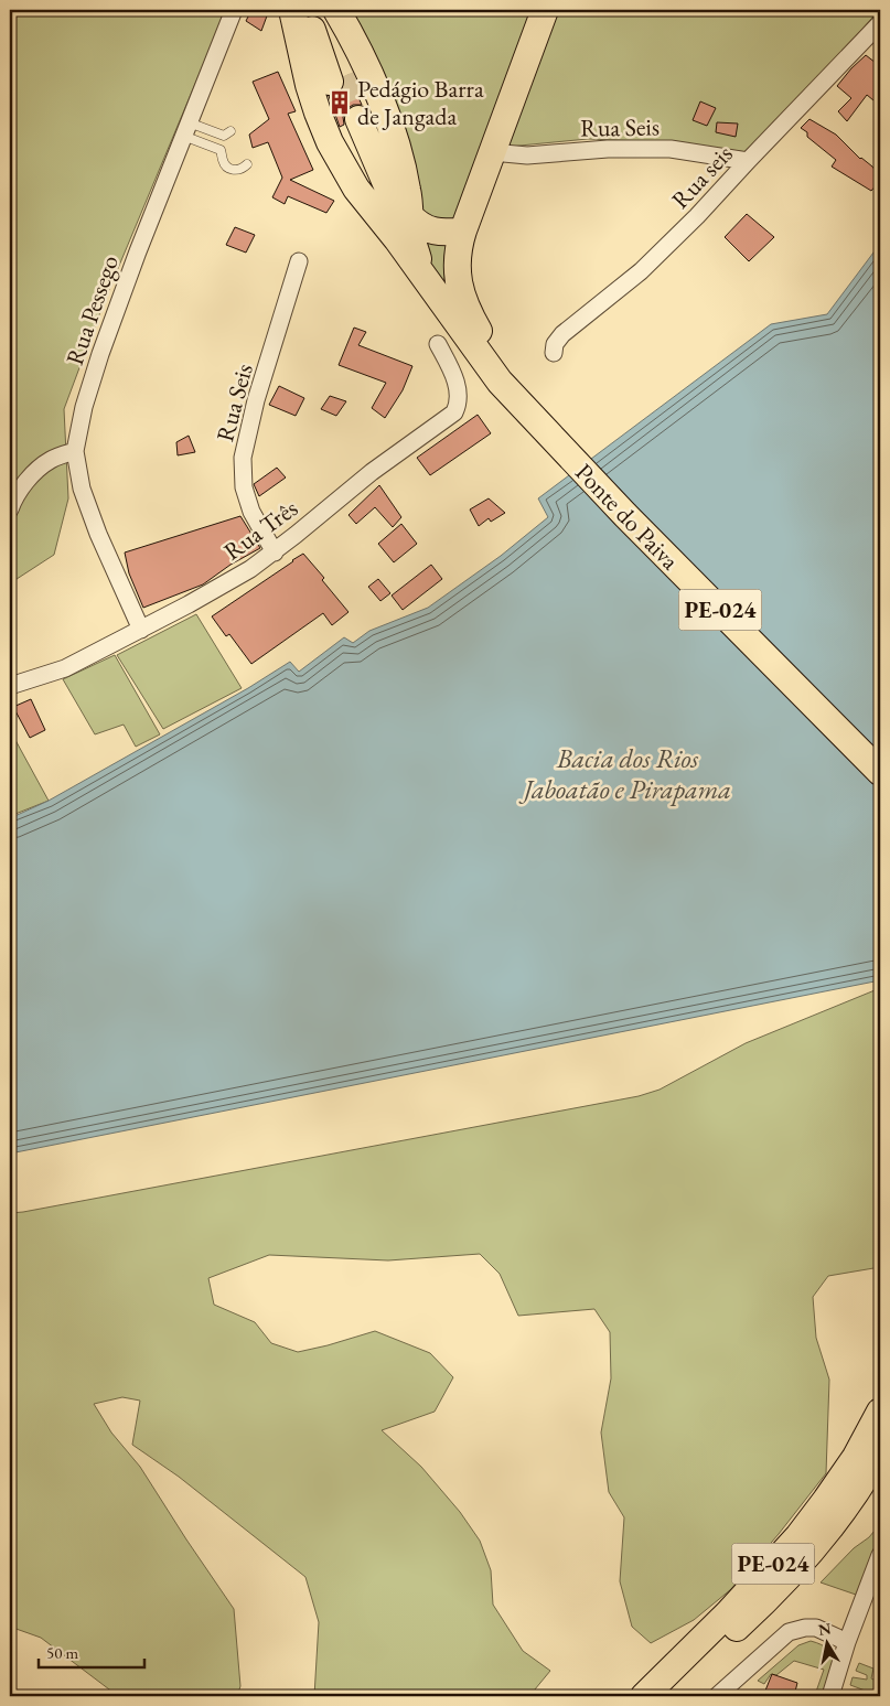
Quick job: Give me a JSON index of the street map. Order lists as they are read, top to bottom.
{
  "streets": {
    "main road": ["Ponte do Paiva", "PE-024"],
    "street": [
      "Rua Seis",
      "Rua seis",
      "Rua Pessego",
      "Rua Três"
    ]
  },
  "crossings": [
    ["Rua Seis", "Rua seis"],
    ["Rua Seis", "Rua Três"],
    ["Rua Pessego", "Rua Três"]
  ],
  "water": ["Bacia dos Rios Jaboatão e Pirapama"],
  "places": {
    "building": ["Pedágio Barra de Jangada"]
  },
  "scale_bar": "50 m",
  "north": "top"
}
